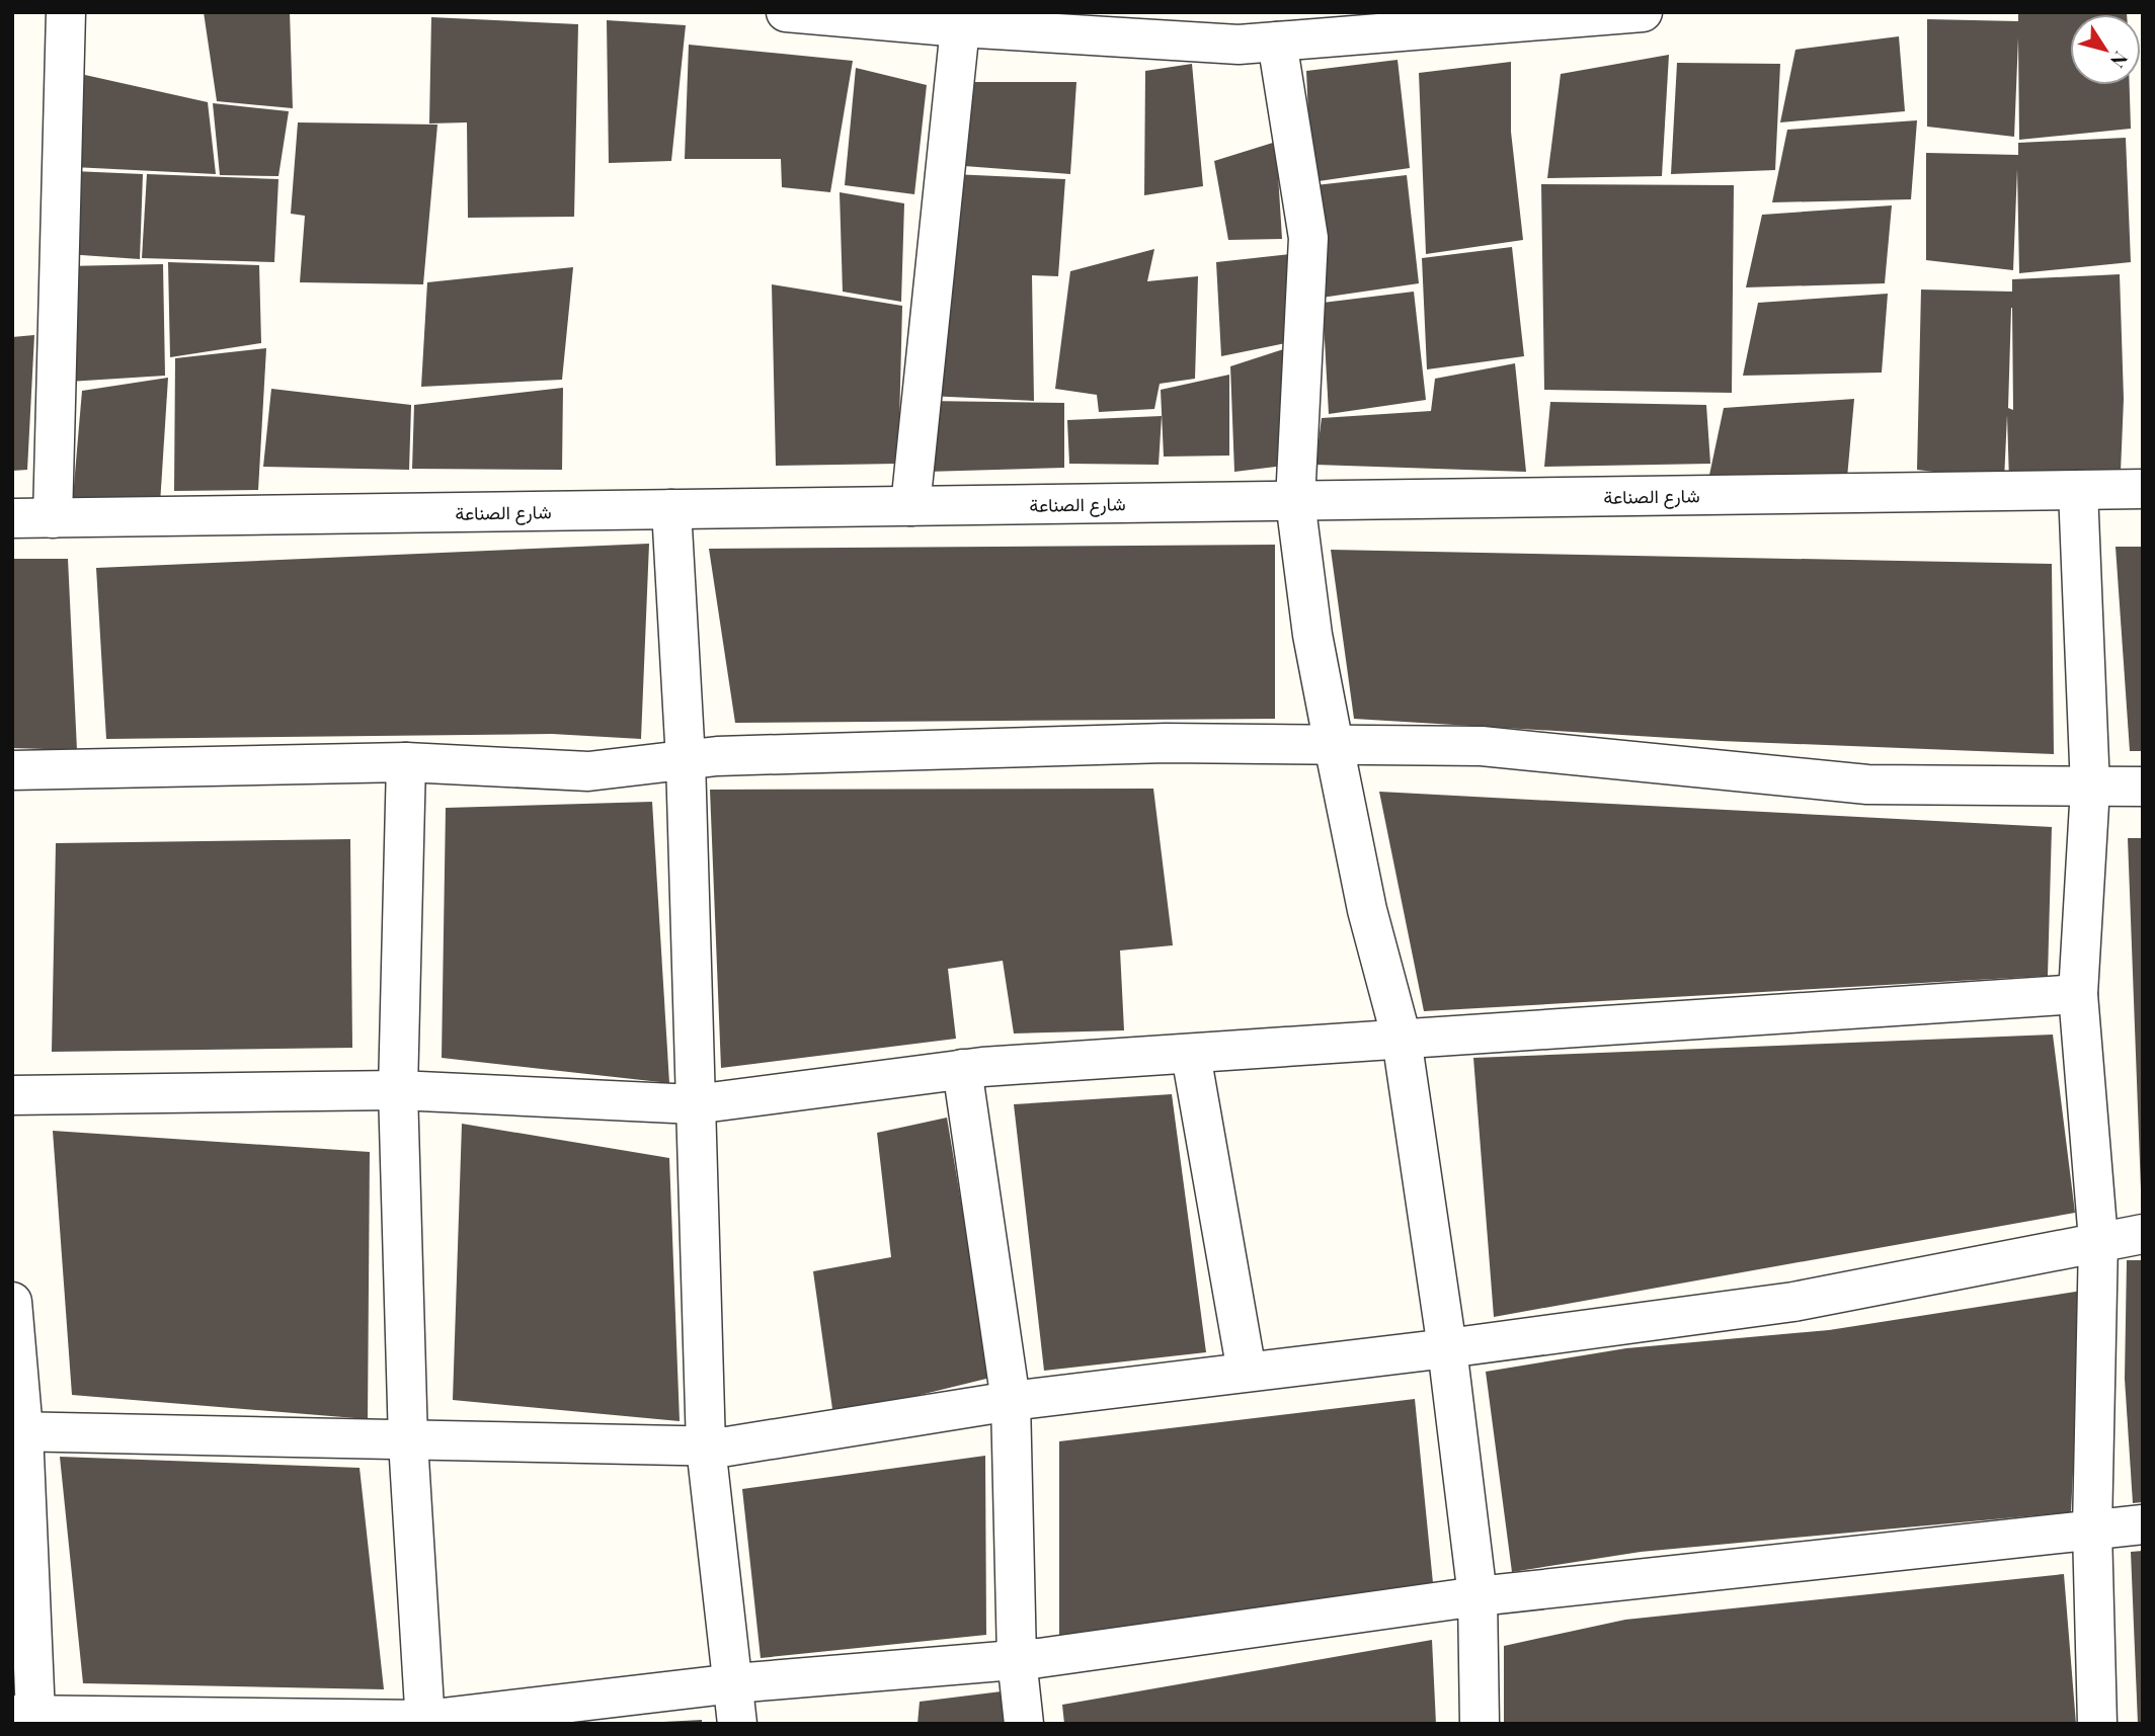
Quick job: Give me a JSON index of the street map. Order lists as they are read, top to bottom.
{
  "streets": {
    "street": ["شارع الصناعة"]
  },
  "north": "bottom right"
}
